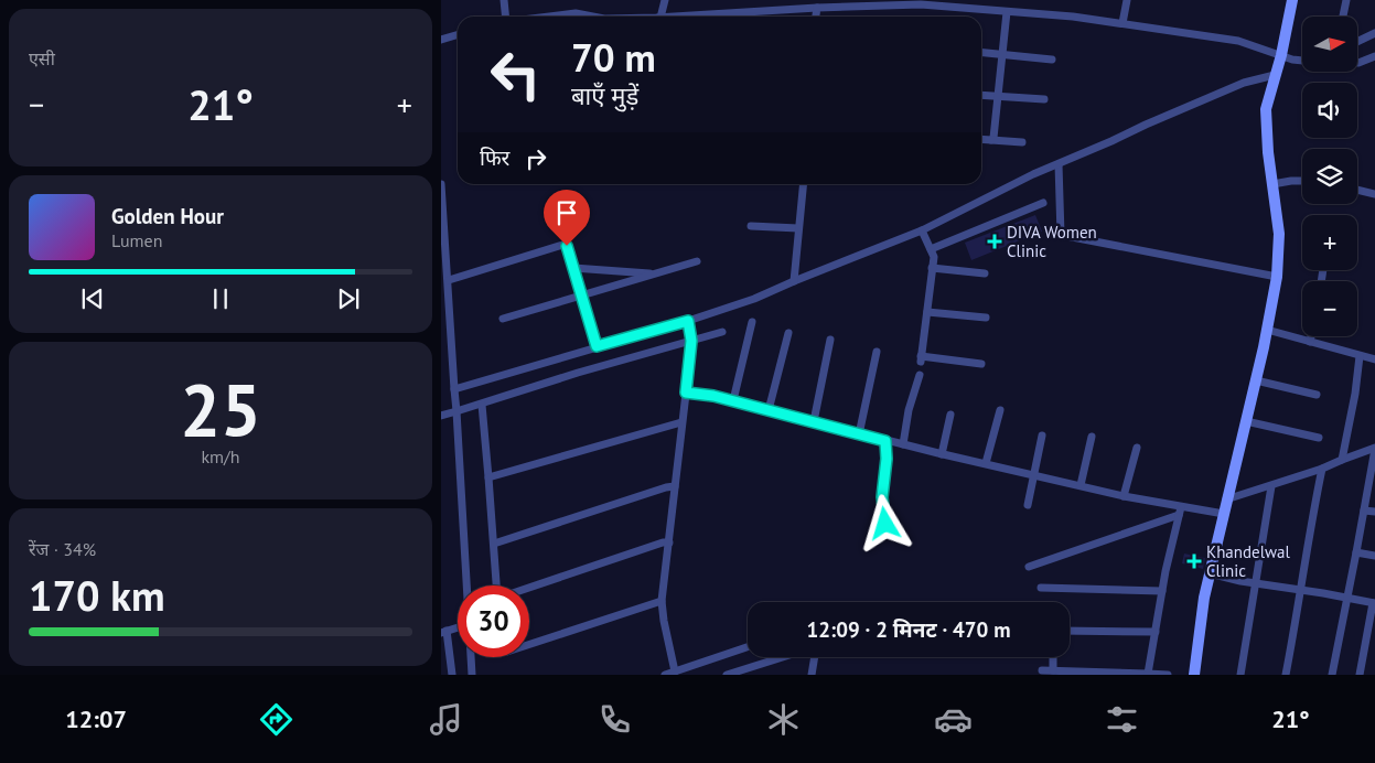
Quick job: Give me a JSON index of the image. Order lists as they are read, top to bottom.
{
  "places": {
    "health": ["DIVA Women Clinic", "Khandelwal Clinic"]
  },
  "north": "right",
  "page": {
    "tile": [
      "एसी",
      ["25", "km/h"],
      ["रेंज · 34%", "170 km"]
    ],
    "map_buttons": ["+", "−"],
    "turn": ["70 m", "बाएँ मुड़ें"],
    "heat": ["−", "21°", "+"],
    "then": "फिर",
    "song": ["Golden Hour", "Lumen"],
    "limit": "30",
    "trip": "12:09 · 2 मिनट · 470 m",
    "tabs": ["12:07", "21°"]
  }
}
